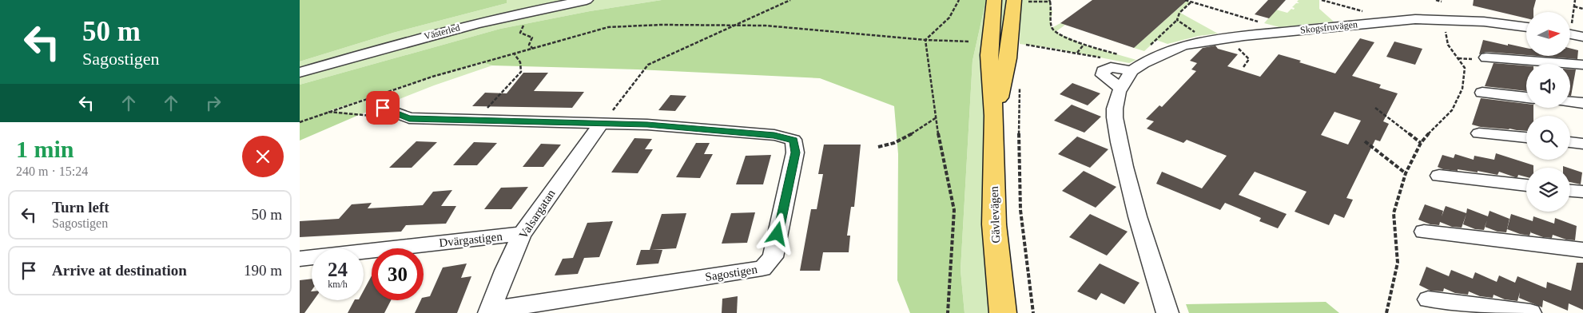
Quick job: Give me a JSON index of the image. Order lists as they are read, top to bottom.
{
  "streets": {
    "main road": ["Gävlevägen"],
    "street": [
      "Skogsfruvägen",
      "Västerled",
      "Valsargatan",
      "Dvärgastigen",
      "Sagostigen"
    ]
  },
  "crossings": [
    ["Valsargatan", "Dvärgastigen"],
    ["Valsargatan", "Sagostigen"]
  ],
  "north": "right",
  "page": {
    "turn": ["50 m", "Sagostigen"],
    "heading": ["1 min", "240 m · 15:24"],
    "list": [
      {
        "name": "Turn left",
        "note": "Sagostigen",
        "value": "50 m"
      },
      {
        "name": "Arrive at destination",
        "value": "190 m"
      }
    ],
    "speed": "24 km/h",
    "limit": "30"
  }
}
